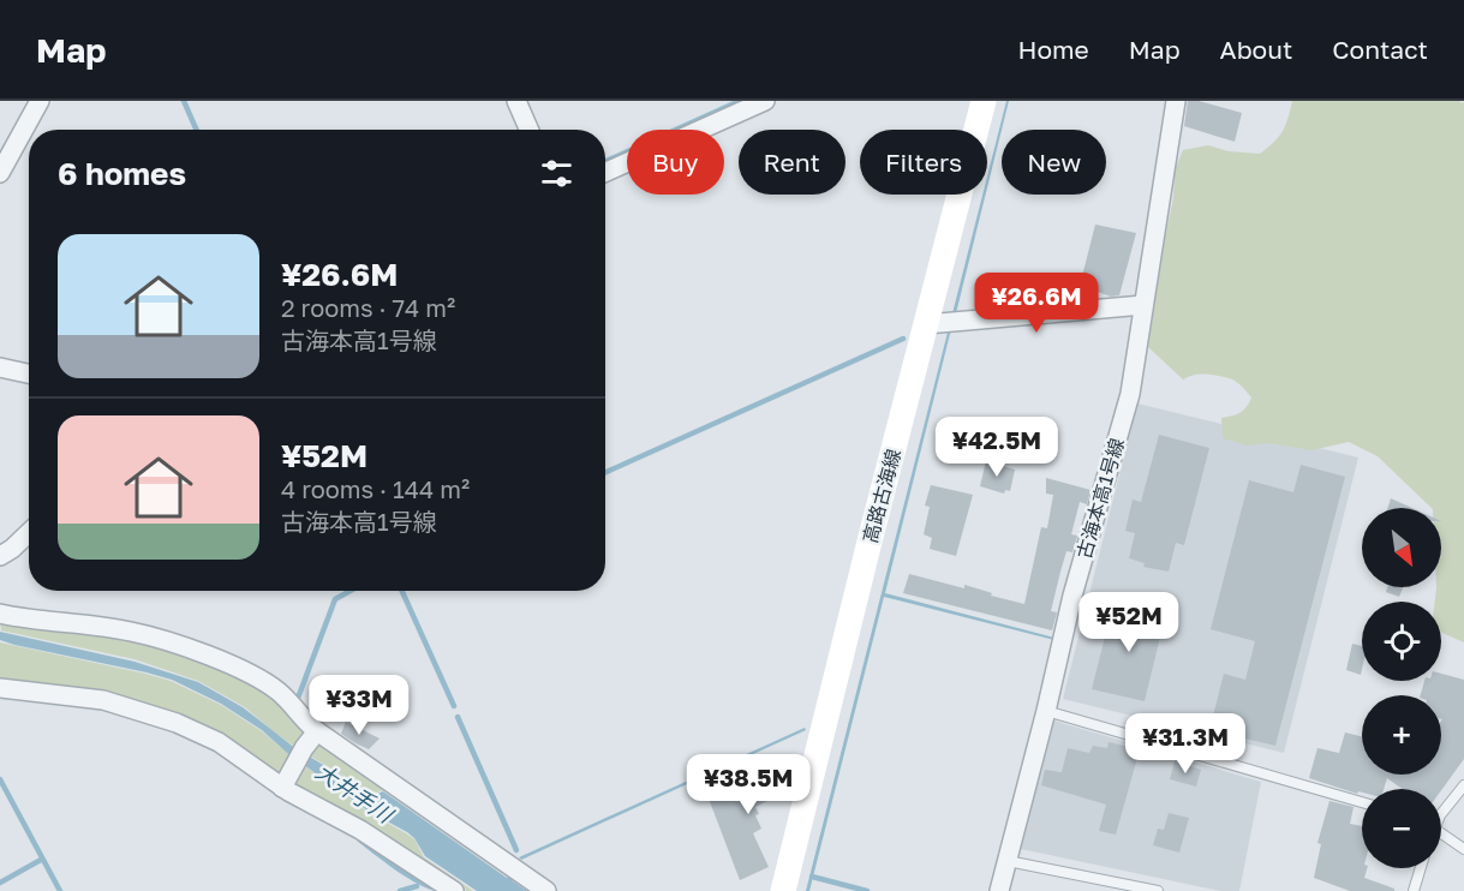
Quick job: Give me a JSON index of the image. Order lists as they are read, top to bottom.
{
  "streets": {
    "main road": ["高路古海線"],
    "street": ["古海本高1号線"]
  },
  "water": ["大井手川"],
  "north": "bottom right",
  "page": {
    "header": "Map",
    "nav": [
      "Home",
      "Map",
      "About",
      "Contact"
    ],
    "chip": [
      "Buy",
      "Rent",
      "Filters",
      "New"
    ],
    "heading": "6 homes",
    "list": [
      {
        "name": "¥26.6M",
        "note": "2 rooms · 74 m² · 古海本高1号線"
      },
      {
        "name": "¥52M",
        "note": "4 rooms · 144 m² · 古海本高1号線"
      }
    ],
    "price": [
      "¥26.6M",
      "¥42.5M",
      "¥52M",
      "¥33M",
      "¥31.3M",
      "¥38.5M"
    ],
    "map_buttons": ["+", "−"]
  }
}
